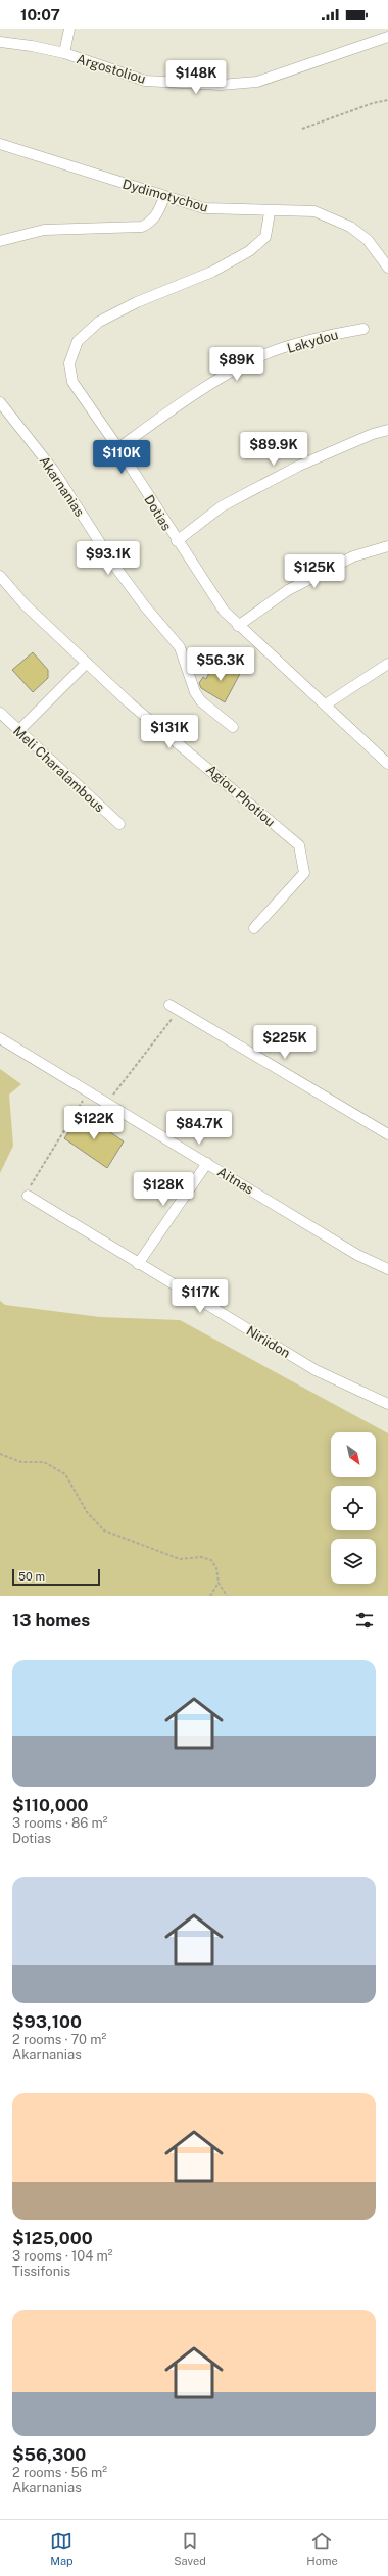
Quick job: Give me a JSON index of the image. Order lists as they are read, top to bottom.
{
  "streets": {
    "street": [
      "Argostoliou",
      "Dydimotychou",
      "Lakydou",
      "Akarnanias",
      "Dotias",
      "Meli Charalambous",
      "Agiou Photiou",
      "Aitnas",
      "Niriidon"
    ]
  },
  "crossings": [
    ["Dydimotychou", "Dotias"],
    ["Lakydou", "Dotias"]
  ],
  "scale_bar": "50 m",
  "north": "bottom right",
  "page": {
    "status": "10:07",
    "price": [
      "$148K",
      "$89K",
      "$89.9K",
      "$110K",
      "$93.1K",
      "$125K",
      "$56.3K",
      "$131K",
      "$225K",
      "$122K",
      "$84.7K",
      "$128K",
      "$117K"
    ],
    "scale": "50 m",
    "heading": "13 homes",
    "list": [
      {
        "name": "$110,000",
        "note": "3 rooms · 86 m² · Dotias"
      },
      {
        "name": "$93,100",
        "note": "2 rooms · 70 m² · Akarnanias"
      },
      {
        "name": "$125,000",
        "note": "3 rooms · 104 m² · Tissifonis"
      },
      {
        "name": "$56,300",
        "note": "2 rooms · 56 m² · Akarnanias"
      }
    ],
    "tabs": ["Map", "Saved", "Home"]
  }
}
